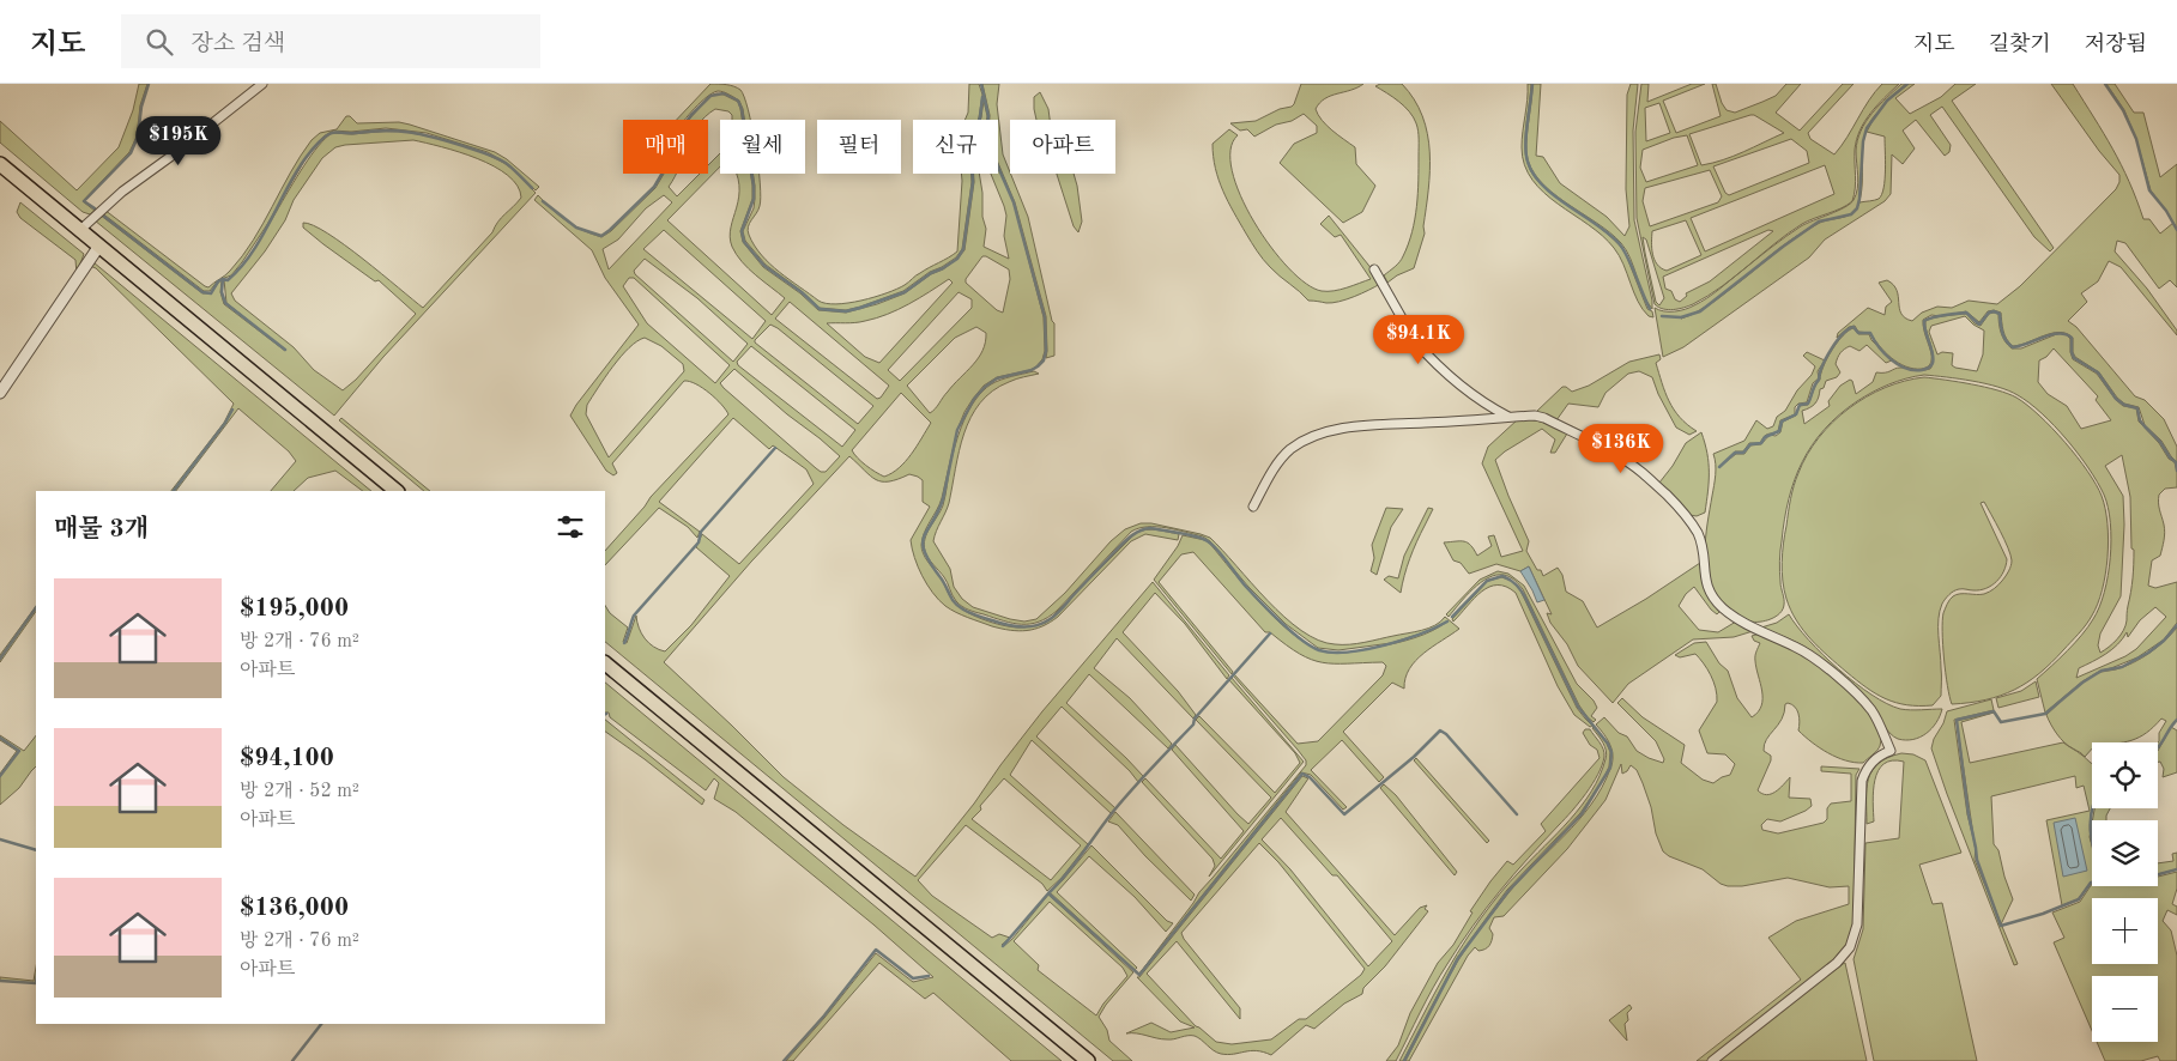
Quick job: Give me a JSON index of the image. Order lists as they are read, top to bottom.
{
  "page": {
    "header": "지도",
    "search": "장소 검색",
    "nav": ["지도", "길찾기", "저장됨"],
    "price": ["$195K", "$94.1K", "$136K"],
    "chip": [
      "매매",
      "월세",
      "필터",
      "신규",
      "아파트"
    ],
    "heading": "매물 3개",
    "list": [
      {
        "name": "$195,000",
        "note": "방 2개 · 76 m² · 아파트"
      },
      {
        "name": "$94,100",
        "note": "방 2개 · 52 m² · 아파트"
      },
      {
        "name": "$136,000",
        "note": "방 2개 · 76 m² · 아파트"
      }
    ],
    "map_buttons": ["+", "−"]
  }
}
